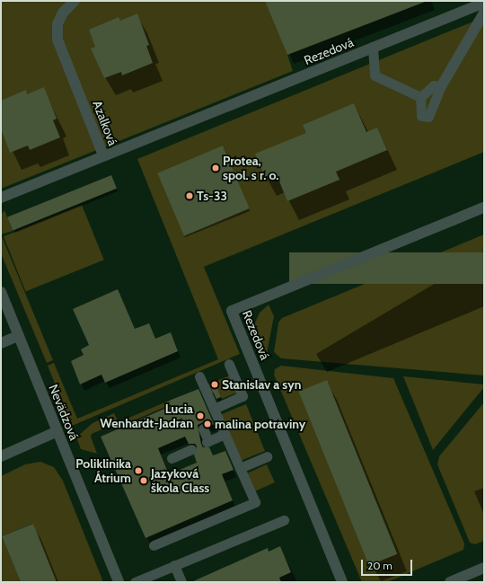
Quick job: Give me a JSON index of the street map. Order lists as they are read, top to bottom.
{
  "streets": {
    "street": ["Rezedová", "Azalková", "Nevädzová"]
  },
  "crossings": [
    ["Rezedová", "Azalková"]
  ],
  "places": [
    "Protea, spol. s r. o.",
    "Ts-33",
    "Stanislav a syn",
    "Lucia Wenhardt-Jadran",
    "malina potraviny",
    "Poliklinika Átrium",
    "Jazyková škola Class"
  ],
  "scale_bar": "20 m"
}
